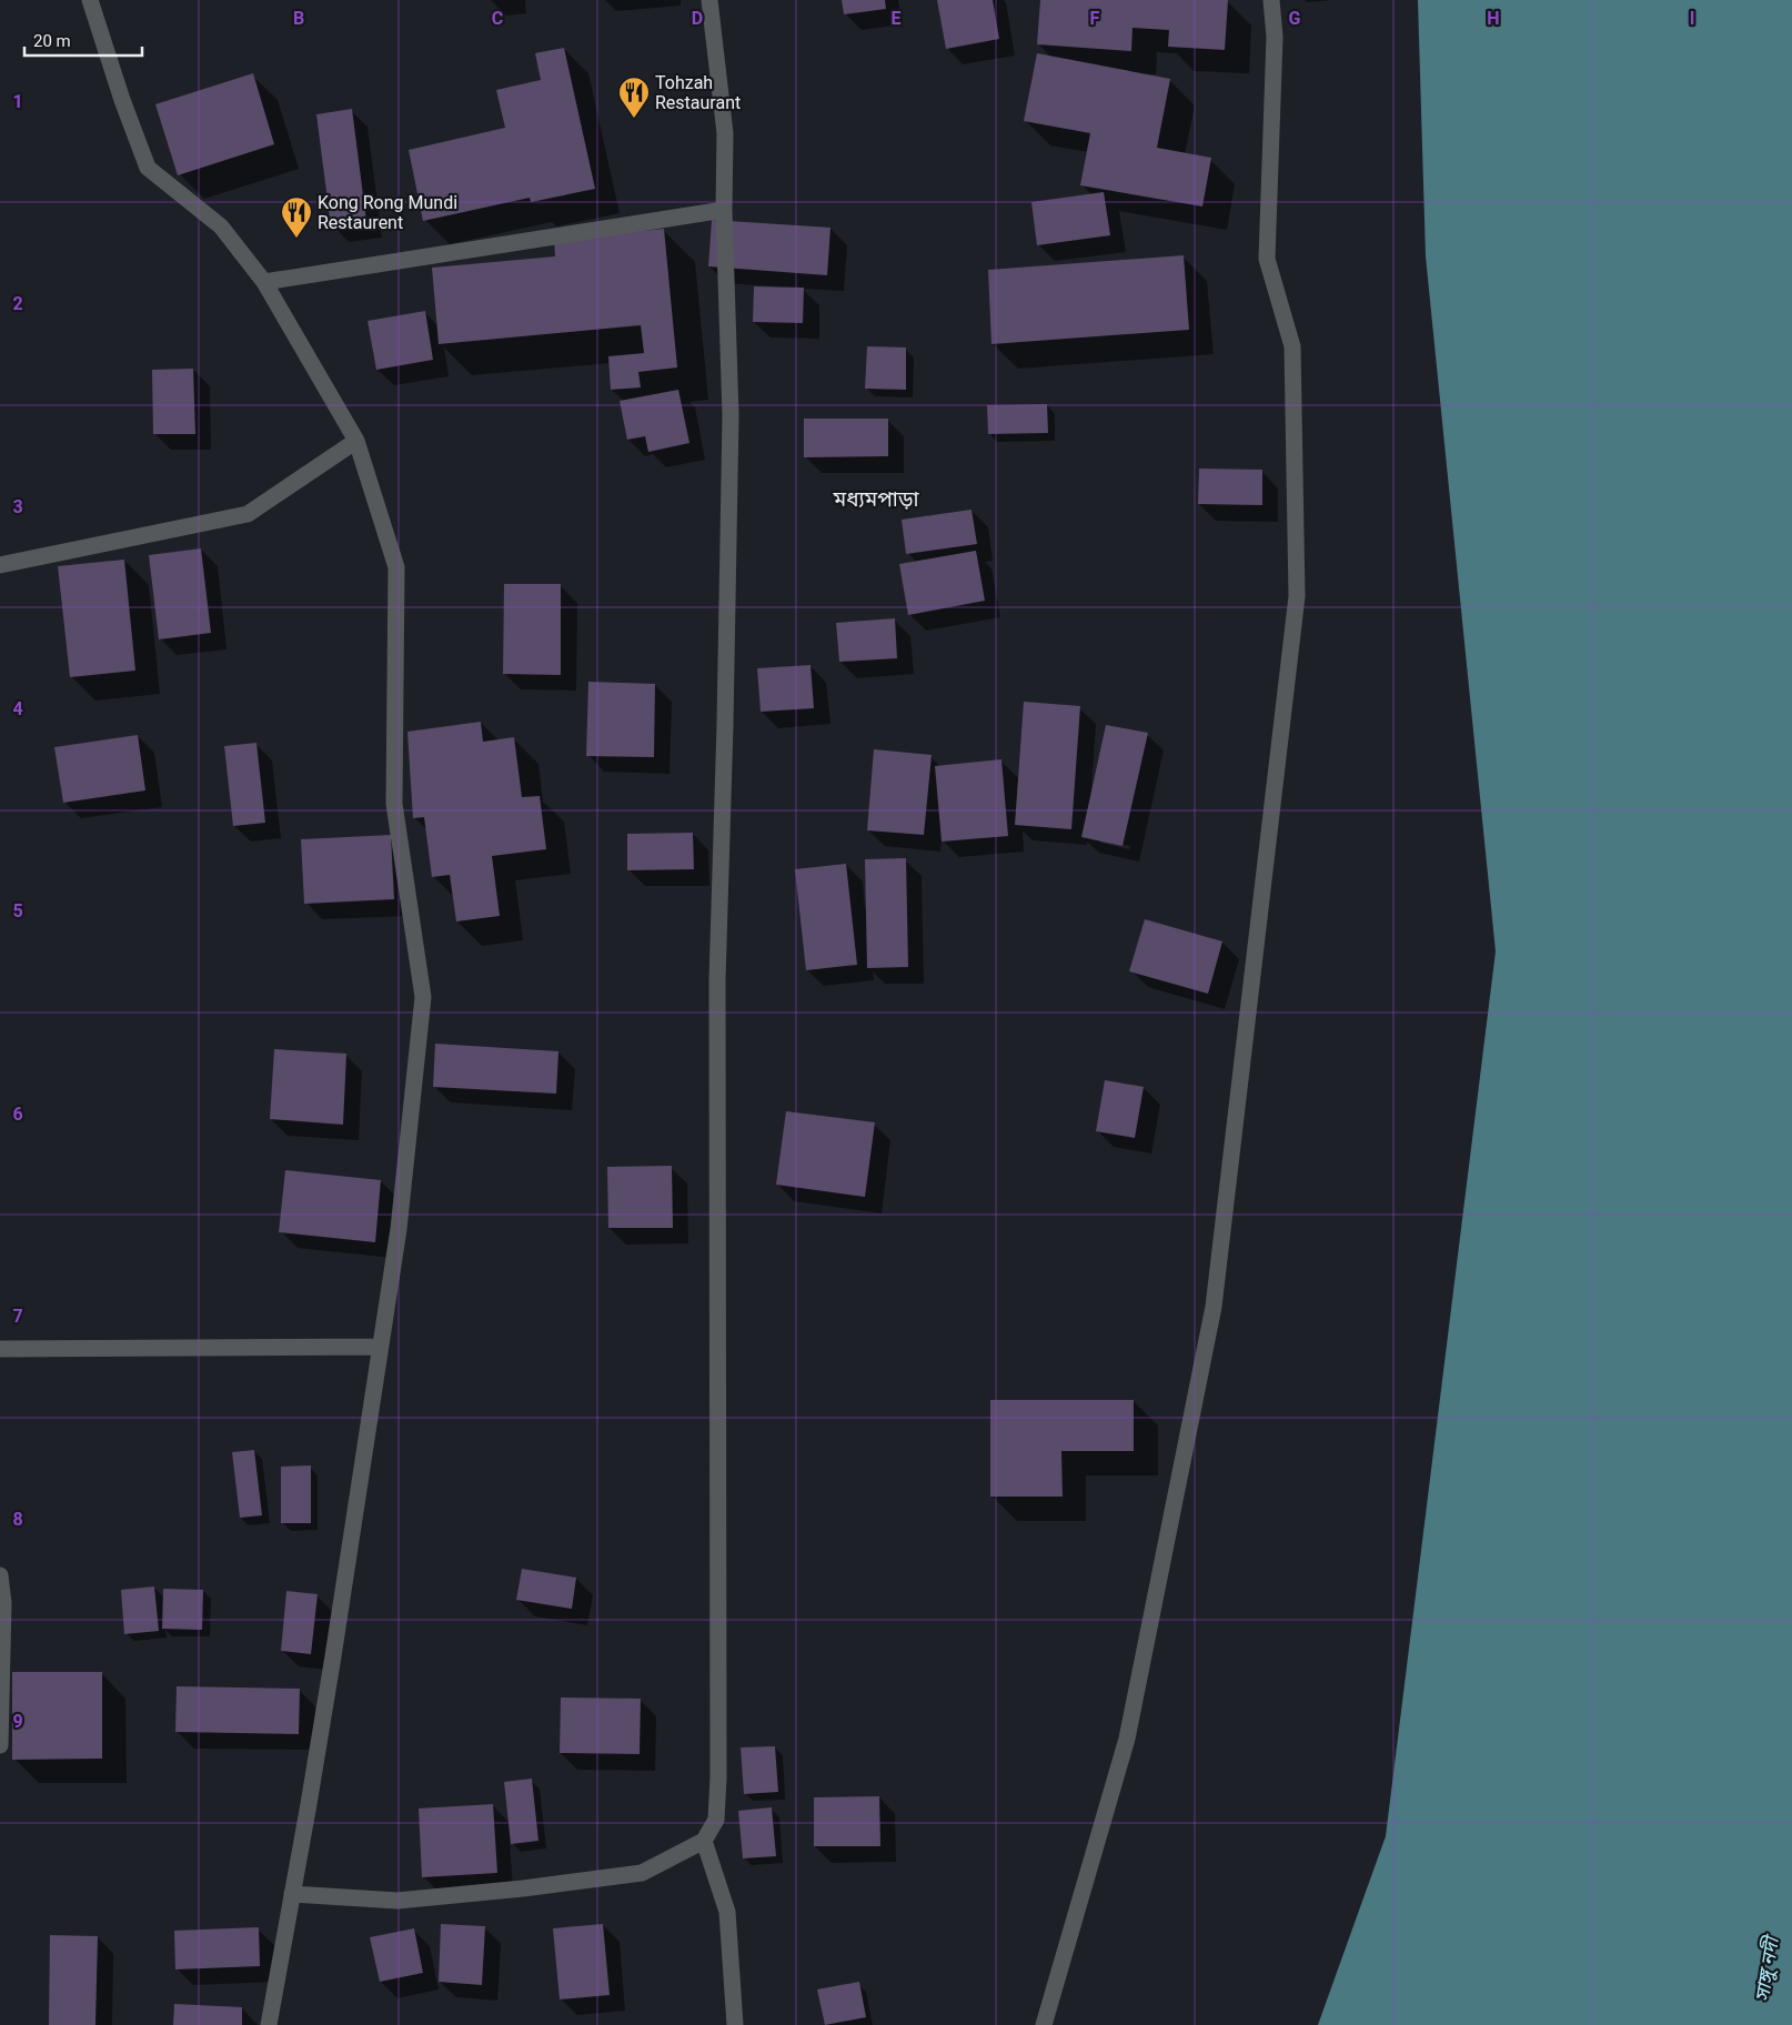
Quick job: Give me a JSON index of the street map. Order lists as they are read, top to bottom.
{
  "districts": ["মধ্যমপাড়া"],
  "water": ["সাঙ্গু নদী"],
  "places": {
    "restaurant": ["Tohzah Restaurant", "Kong Rong Mundi Restaurent"]
  },
  "scale_bar": "20 m",
  "grid": {
    "columns": [
      "B",
      "C",
      "D",
      "E",
      "F",
      "G",
      "H",
      "I"
    ],
    "rows": [
      "1",
      "2",
      "3",
      "4",
      "5",
      "6",
      "7",
      "8",
      "9"
    ]
  }
}
